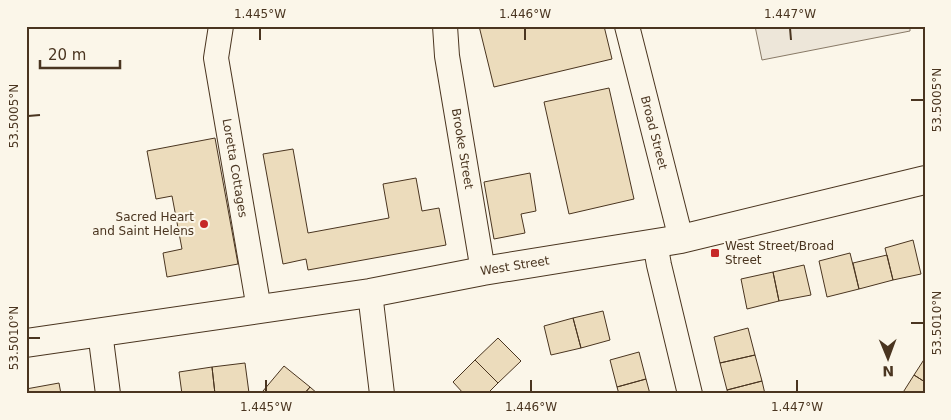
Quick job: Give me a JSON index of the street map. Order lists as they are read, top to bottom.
{
  "streets": {
    "main road": ["West Street"],
    "street": ["Broad Street", "Brooke Street", "Loretta Cottages"]
  },
  "crossings": [
    ["Broad Street", "West Street"],
    ["Brooke Street", "West Street"],
    ["Loretta Cottages", "West Street"]
  ],
  "places": {
    "other": ["Sacred Heart and Saint Helens"],
    "transit": ["West Street/Broad Street"]
  },
  "scale_bar": "20 m",
  "north": "bottom",
  "coordinates": [
    "1.445°W",
    "1.446°W",
    "1.447°W",
    "53.5005°N",
    "53.5010°N"
  ]
}
